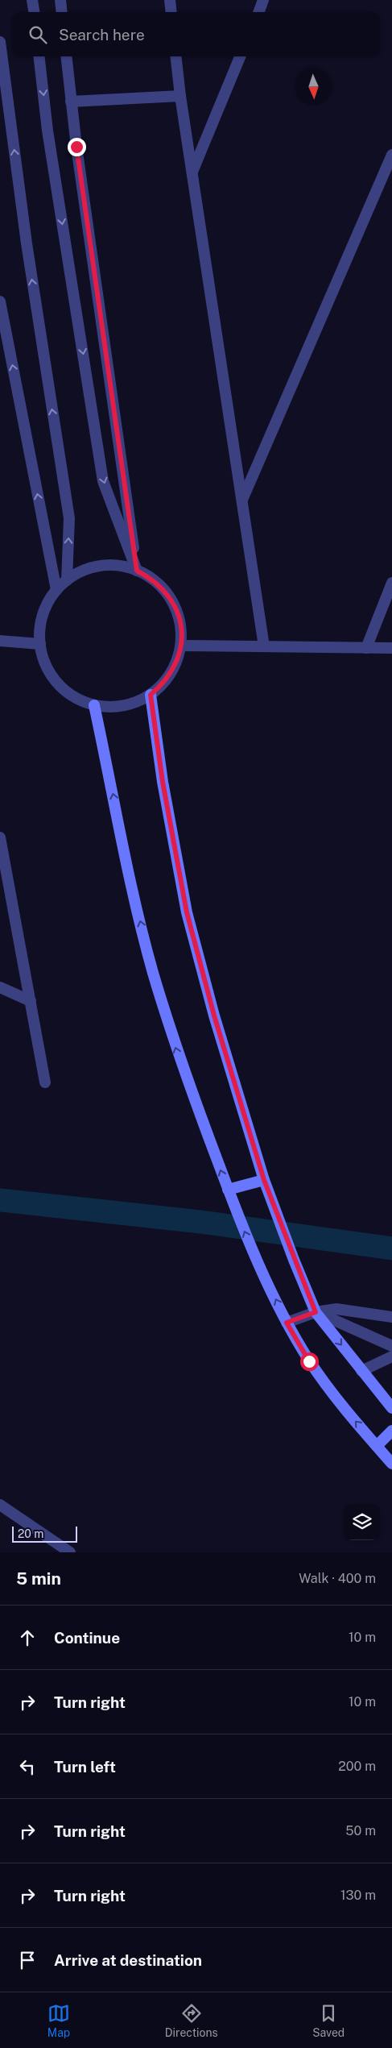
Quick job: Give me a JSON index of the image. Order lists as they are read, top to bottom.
{
  "scale_bar": "20 m",
  "north": "bottom",
  "page": {
    "search": "Search here",
    "scale": "20 m",
    "heading": ["5 min", "Walk · 400 m"],
    "list": [
      ["Continue", "10 m"],
      ["Turn right", "10 m"],
      ["Turn left", "200 m"],
      ["Turn right", "50 m"],
      ["Turn right", "130 m"],
      "Arrive at destination"
    ],
    "nav": ["Map", "Directions", "Saved"]
  }
}
